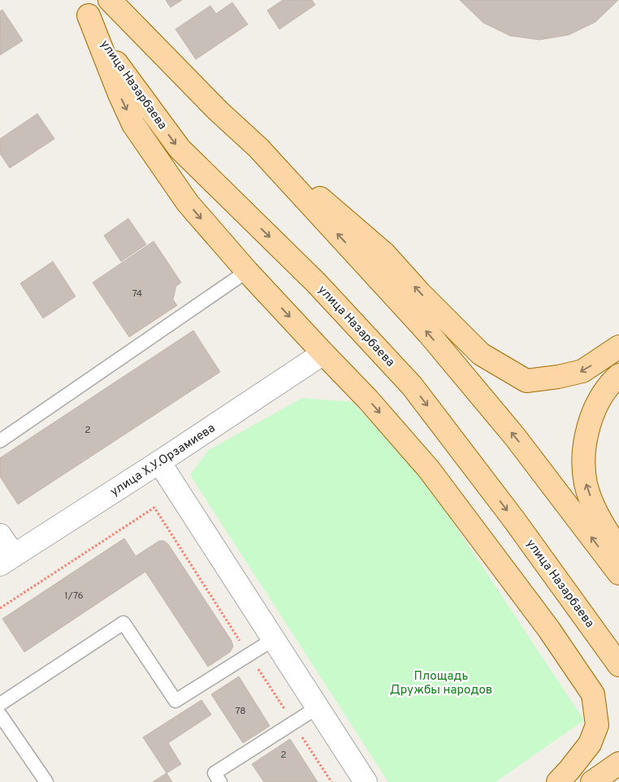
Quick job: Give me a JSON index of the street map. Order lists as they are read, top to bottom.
{
  "streets": {
    "main road": ["улица Назарбаева"],
    "street": ["улица Х.У.Орзамиева"]
  },
  "parks": ["Площадь Дружбы народов"],
  "house_numbers": [
    "74",
    "2",
    "1/76",
    "78",
    "2"
  ]
}
